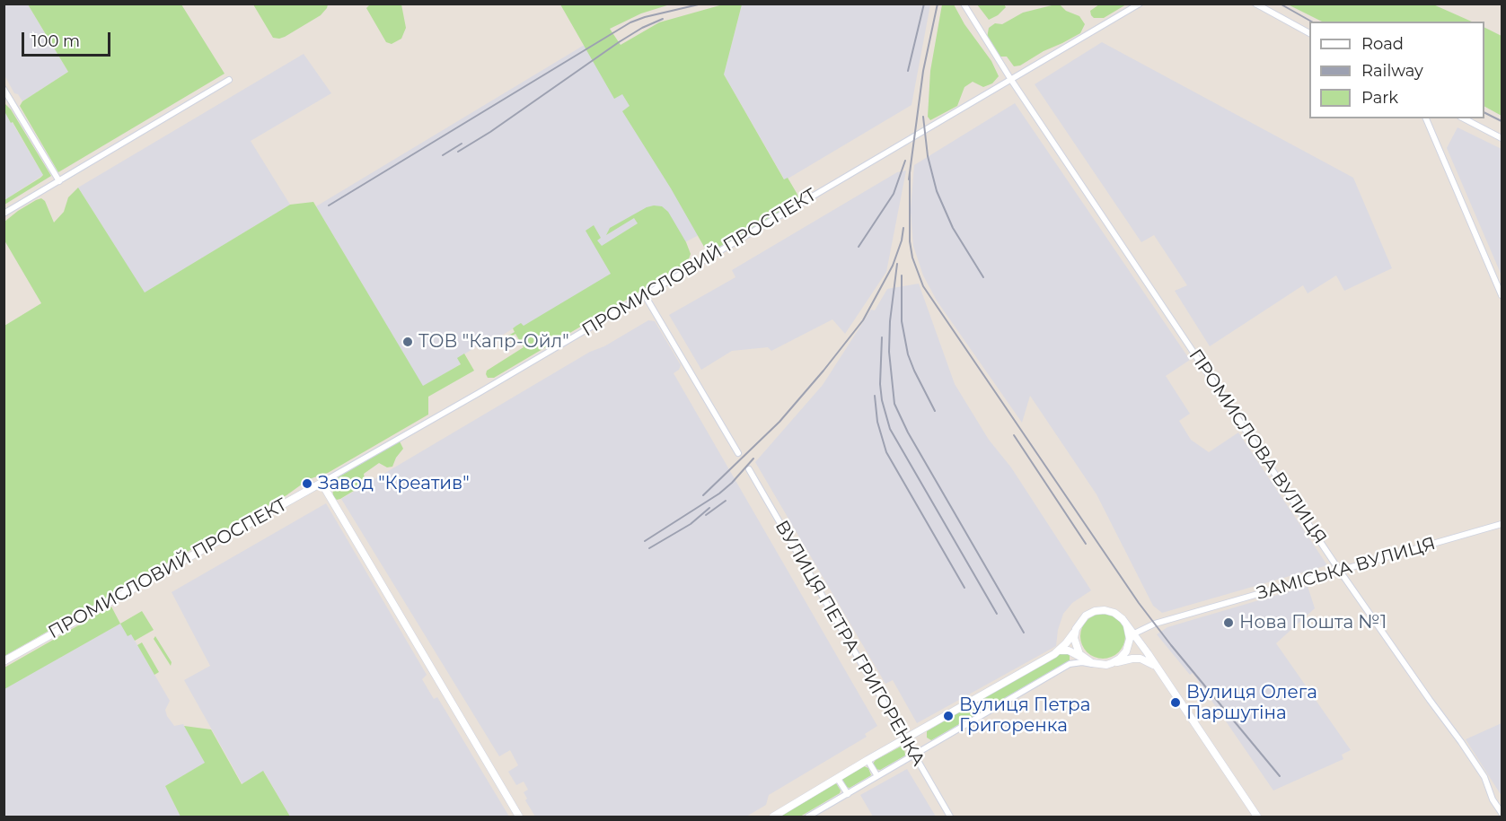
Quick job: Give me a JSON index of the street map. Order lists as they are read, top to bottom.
{
  "streets": {
    "street": [
      "ПРОМИСЛОВИЙ ПРОСПЕКТ",
      "ПРОМИСЛОВА ВУЛИЦЯ",
      "ЗАМІСЬКА ВУЛИЦЯ",
      "ВУЛИЦЯ ПЕТРА ГРИГОРЕНКА"
    ]
  },
  "crossings": [
    ["ПРОМИСЛОВИЙ ПРОСПЕКТ", "ПРОМИСЛОВА ВУЛИЦЯ"],
    ["ПРОМИСЛОВА ВУЛИЦЯ", "ЗАМІСЬКА ВУЛИЦЯ"]
  ],
  "places": [
    "ТОВ \"Капр-Ойл\"",
    "Завод \"Креатив\"",
    "Нова Пошта №1",
    "Вулиця Олега Паршутіна",
    "Вулиця Петра Григоренка"
  ],
  "legend": ["Road", "Railway", "Park"],
  "scale_bar": "100 m"
}
